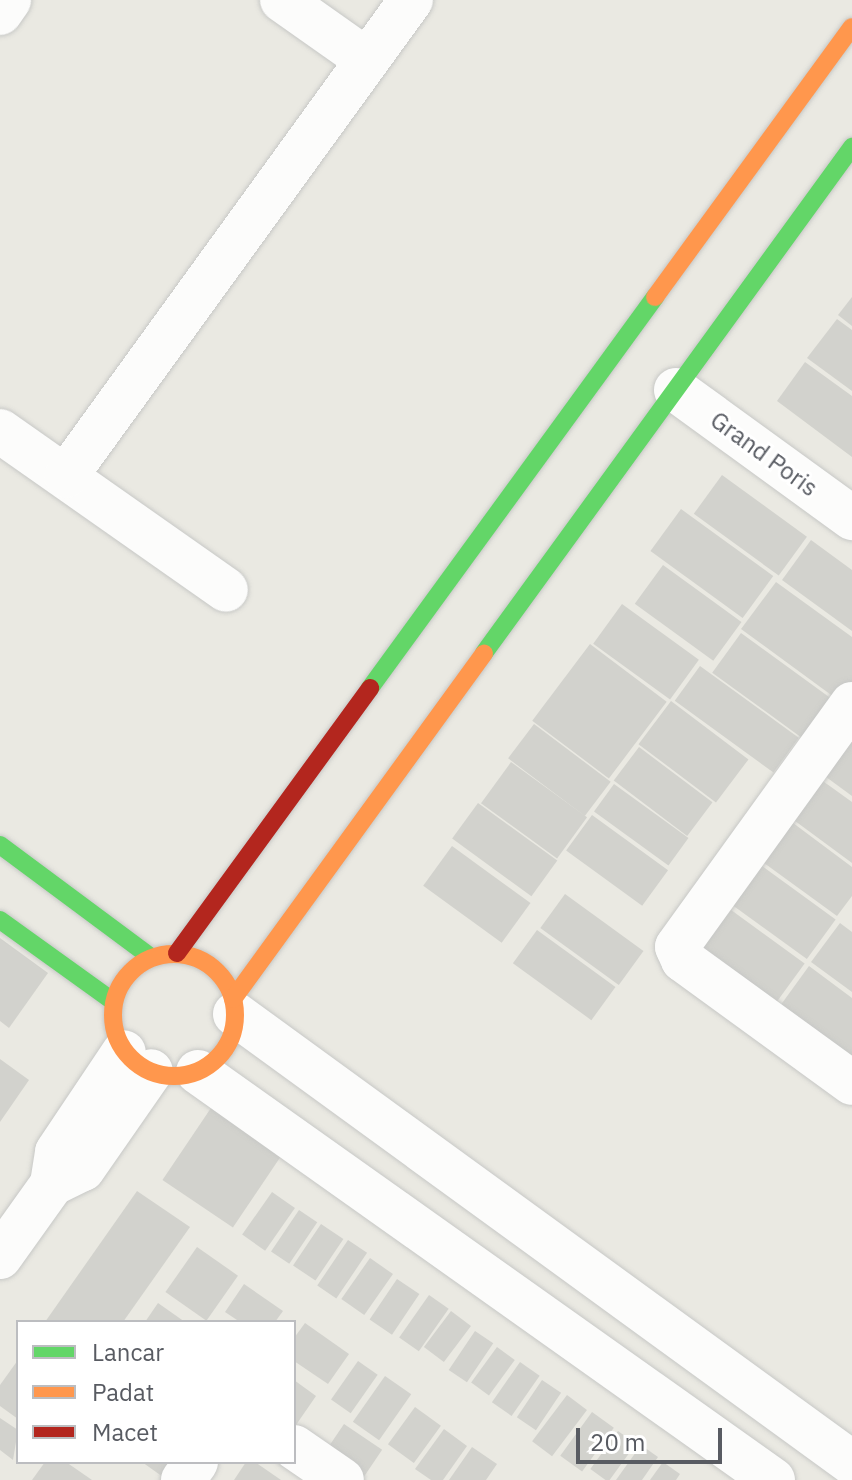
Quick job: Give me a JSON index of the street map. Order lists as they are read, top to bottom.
{
  "streets": {
    "street": ["Grand Poris"]
  },
  "legend": ["Lancar", "Padat", "Macet"],
  "scale_bar": "20 m"
}
